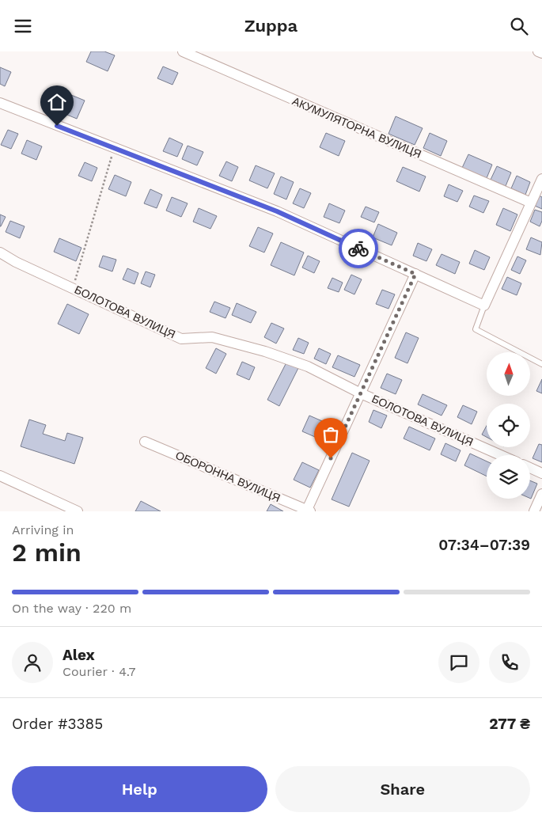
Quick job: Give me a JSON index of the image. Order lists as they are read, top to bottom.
{
  "streets": {
    "street": ["АКУМУЛЯТОРНА ВУЛИЦЯ", "БОЛОТОВА ВУЛИЦЯ", "ОБОРОННА ВУЛИЦЯ"]
  },
  "north": "top",
  "page": {
    "header": "Zuppa",
    "heading": ["2 min", "Arriving in", "07:34–07:39"],
    "panel": [
      "Alex",
      "Courier · 4.7",
      "Order #3385",
      "277 ₴"
    ],
    "bar": "On the way · 220 m",
    "buttons": ["Help", "Share"]
  }
}
